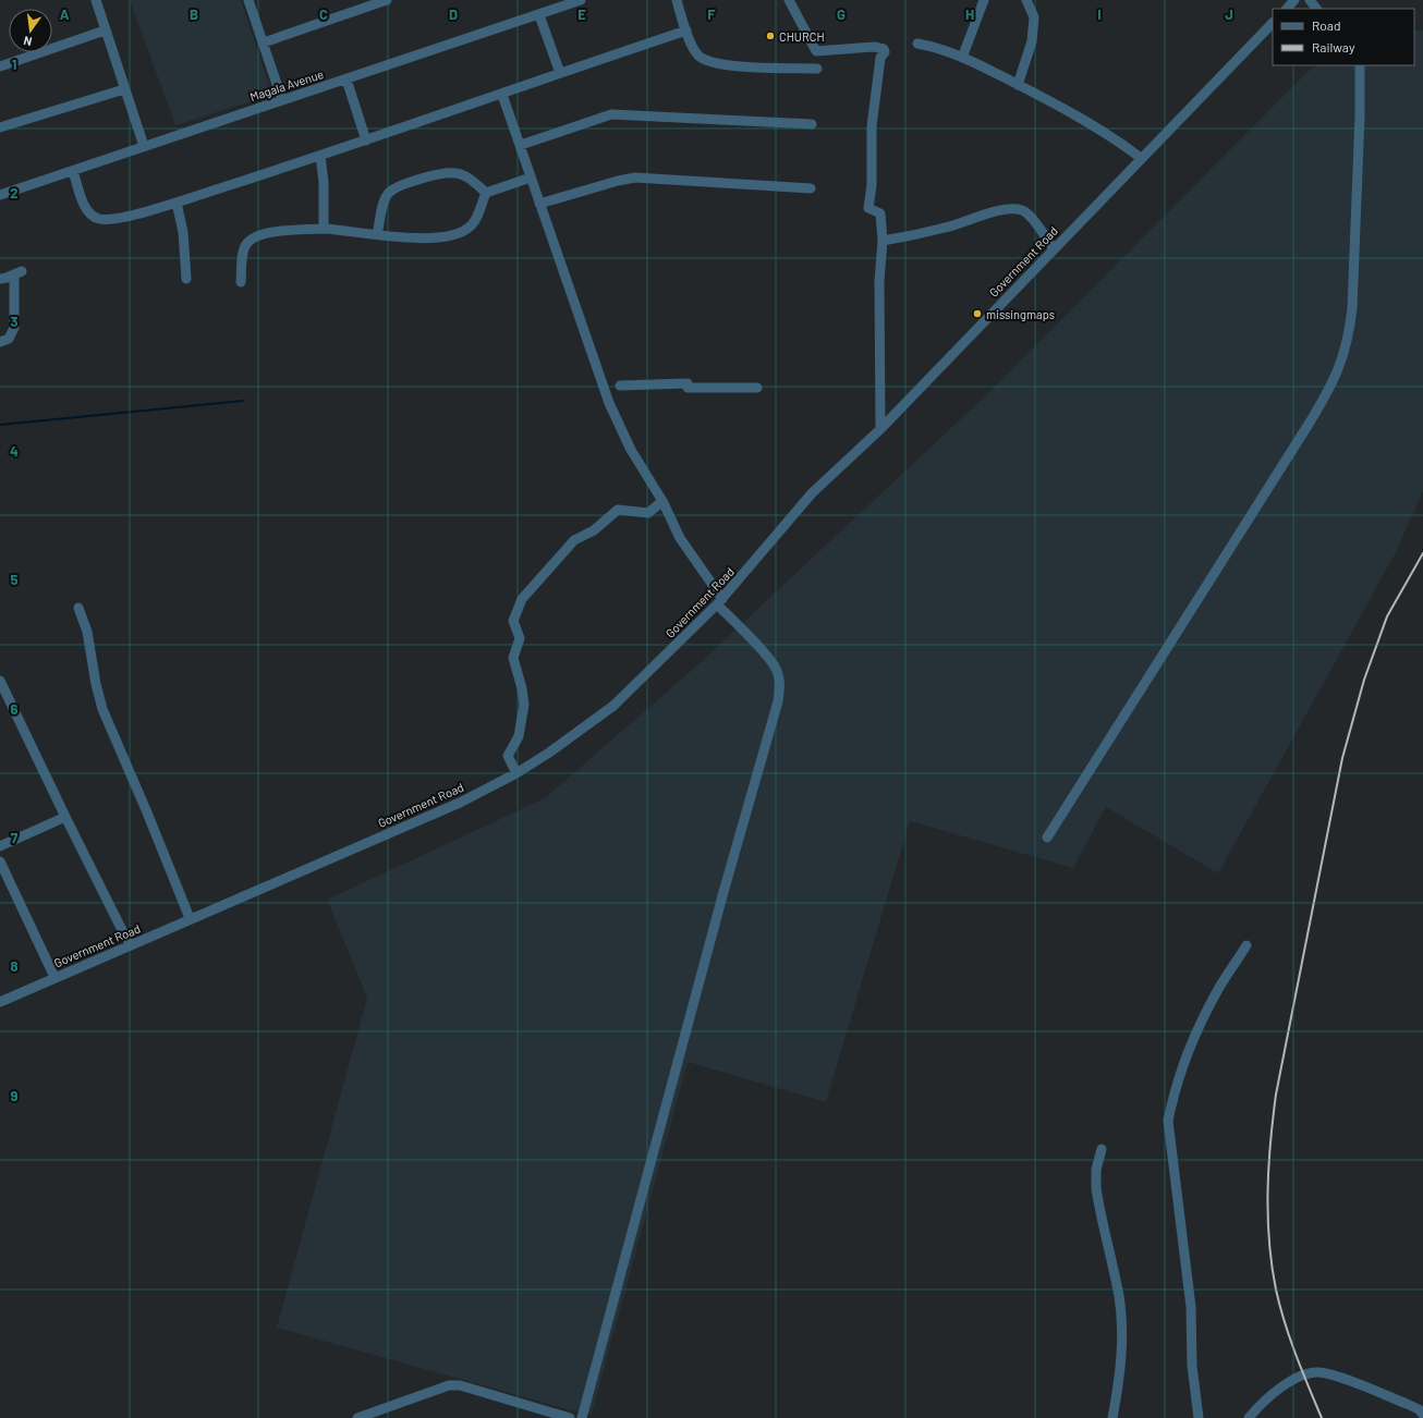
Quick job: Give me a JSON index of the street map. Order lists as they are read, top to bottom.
{
  "streets": {
    "street": ["Magala Avenue", "Government Road"]
  },
  "places": ["CHURCH", "missingmaps"],
  "legend": ["Road", "Railway"],
  "north": "bottom",
  "grid": {
    "columns": [
      "A",
      "B",
      "C",
      "D",
      "E",
      "F",
      "G",
      "H",
      "I",
      "J"
    ],
    "rows": [
      "1",
      "2",
      "3",
      "4",
      "5",
      "6",
      "7",
      "8",
      "9"
    ]
  }
}
